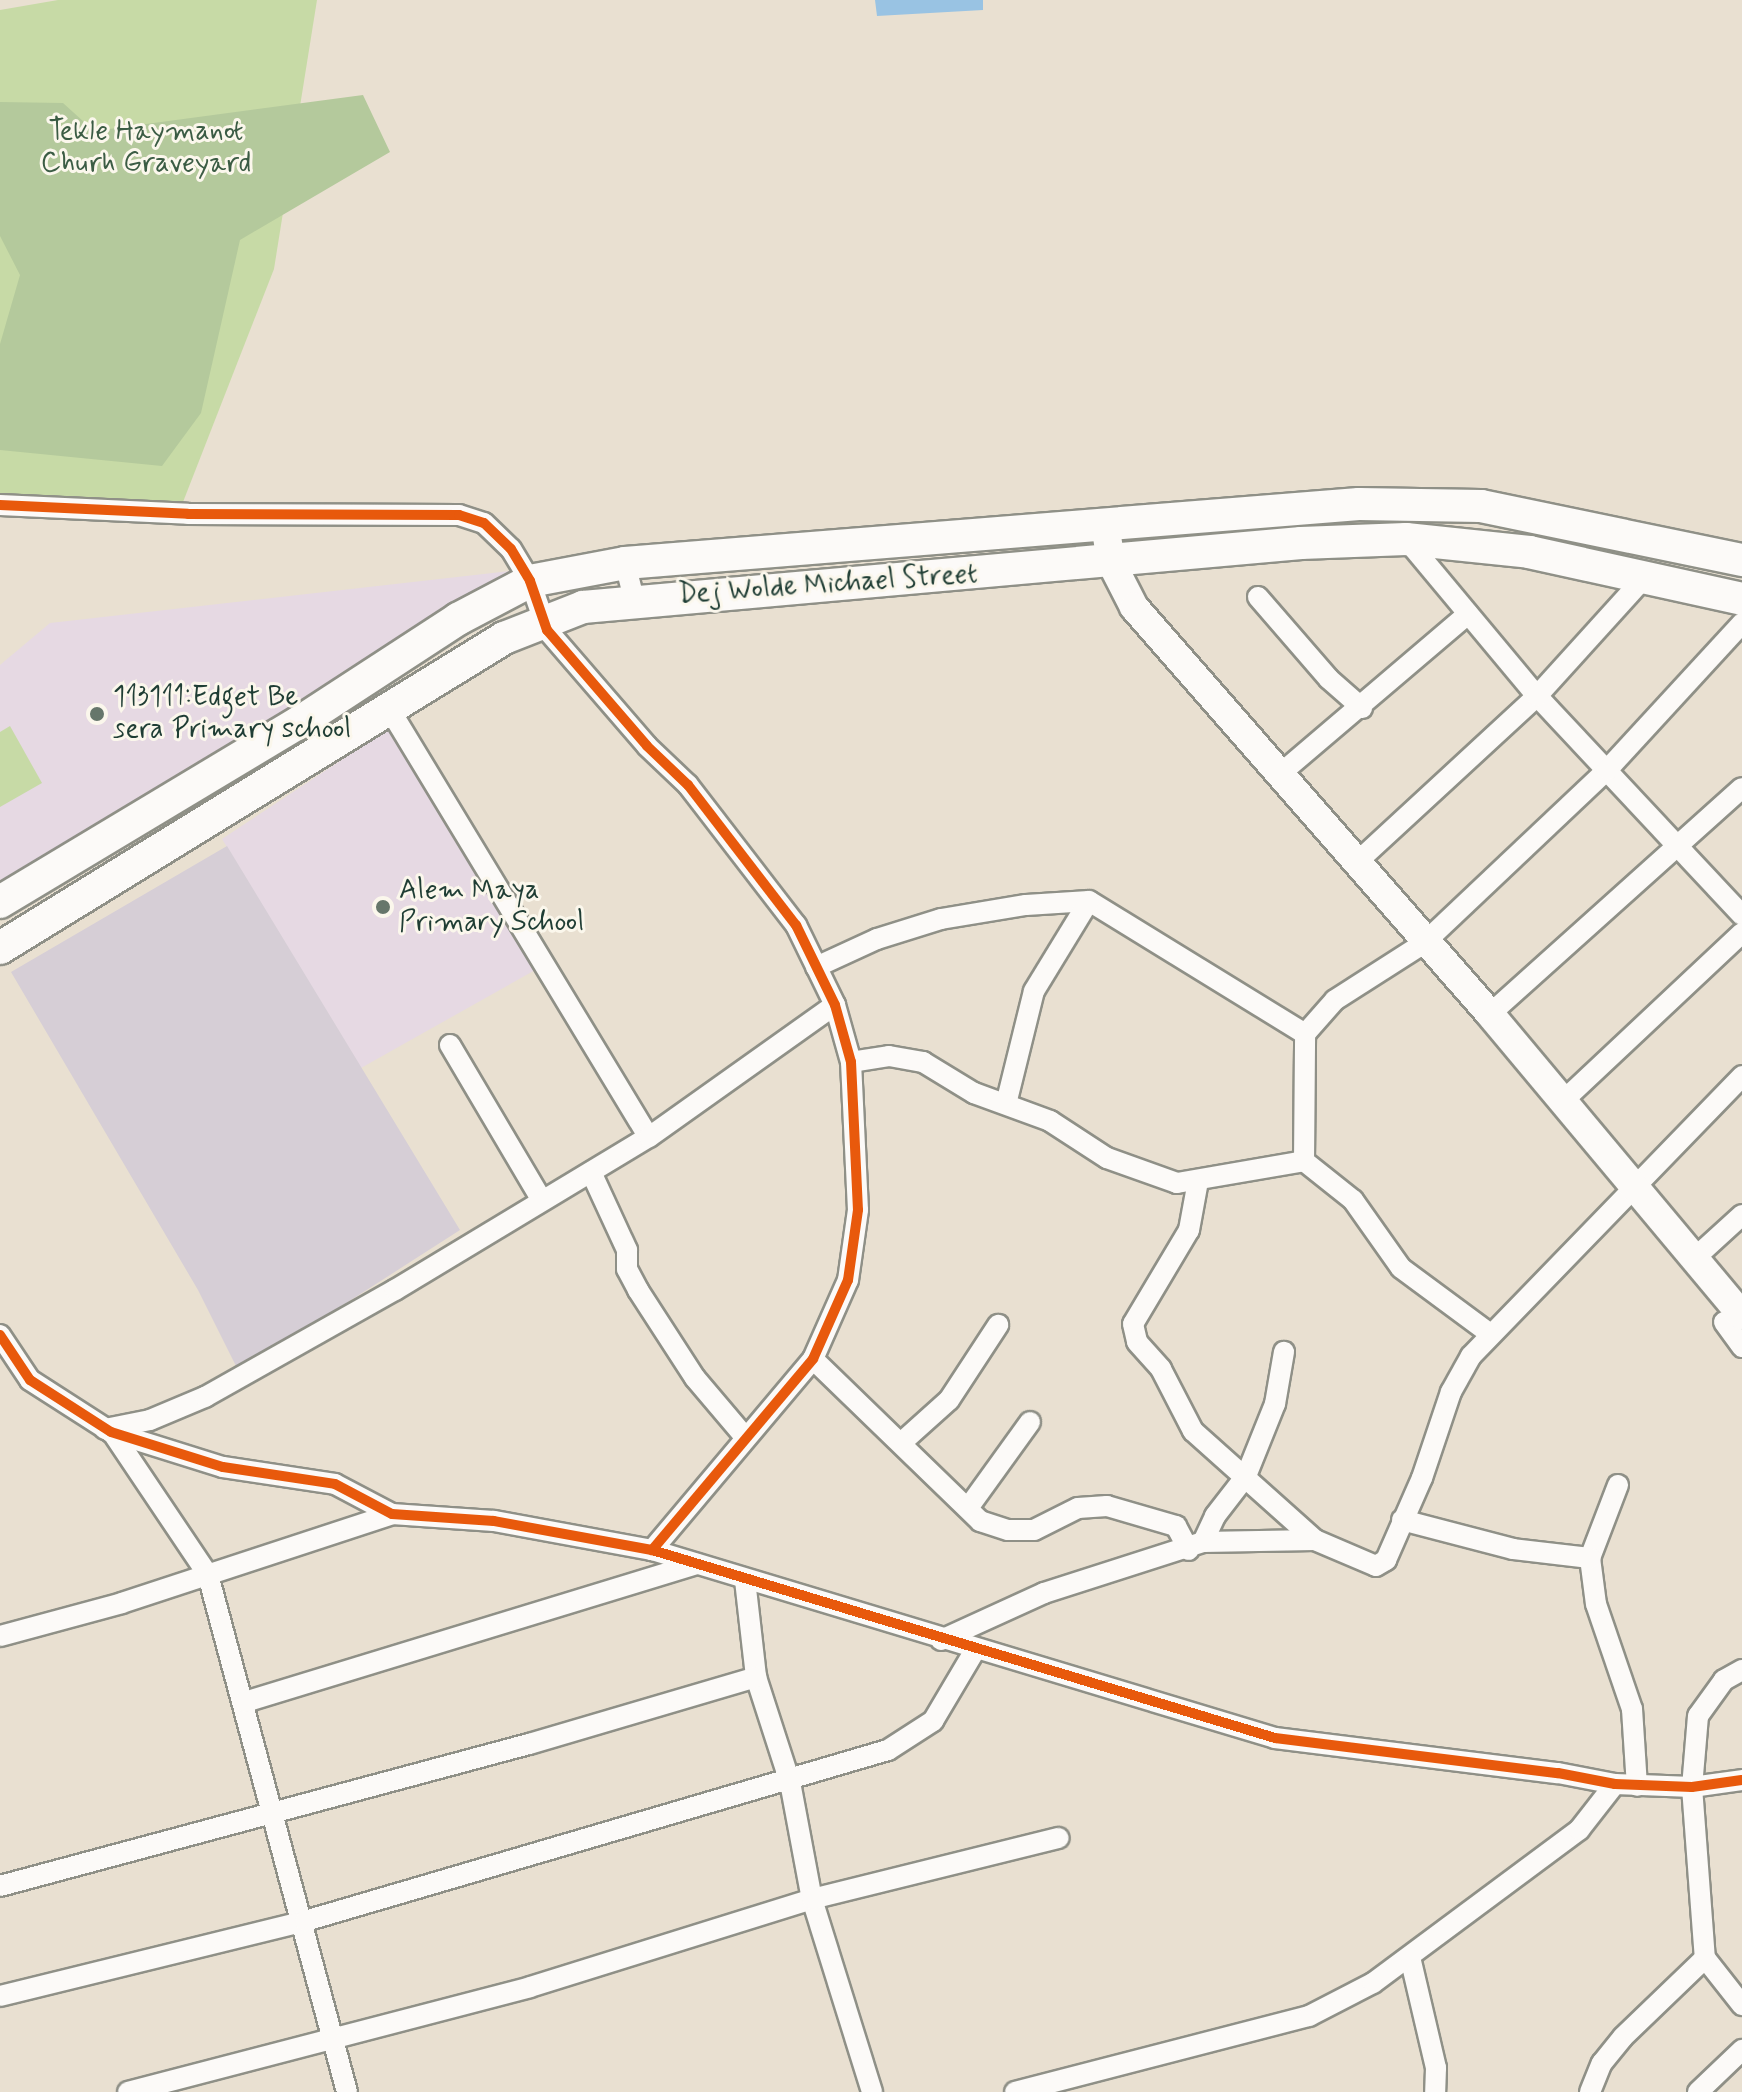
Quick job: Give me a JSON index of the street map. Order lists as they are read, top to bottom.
{
  "streets": {
    "main road": ["Dej Wolde Michael Street"]
  },
  "parks": ["Tekle Haymanot Churh Graveyard"],
  "places": ["113111:Edget Be sera Primary school", "Alem Maya Primary School"]
}
